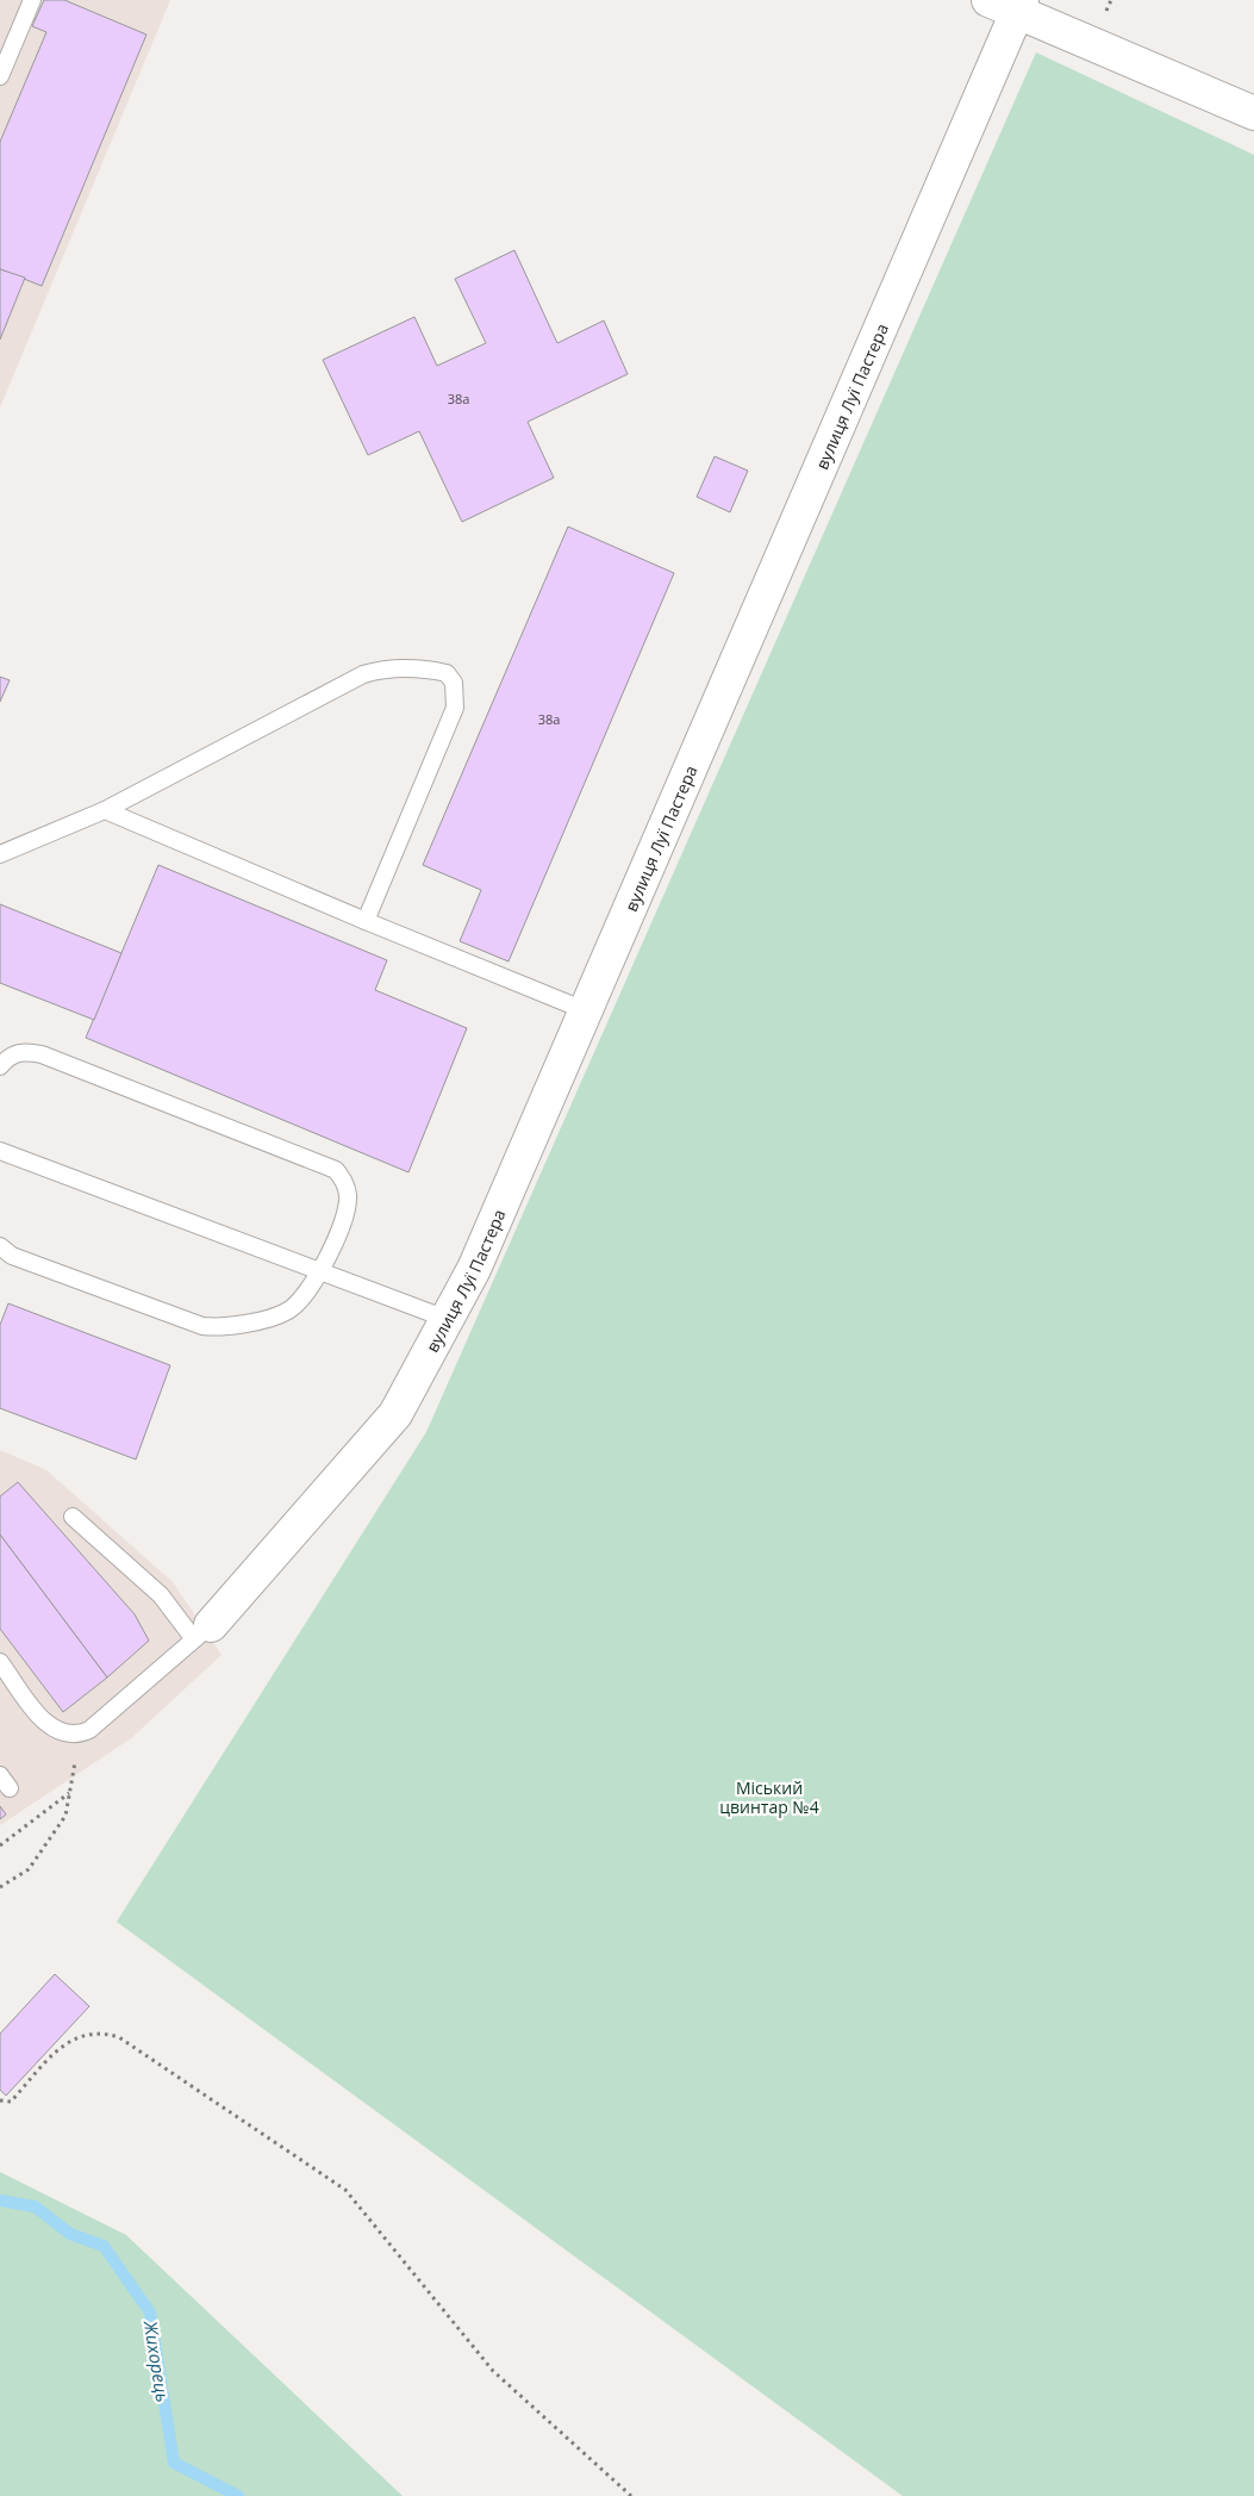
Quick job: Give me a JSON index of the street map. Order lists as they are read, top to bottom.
{
  "streets": {
    "street": ["вулиця Луї Пастера"]
  },
  "water": ["Жихорець"],
  "parks": ["Міський цвинтар №4"],
  "house_numbers": ["38а", "38а"]
}
